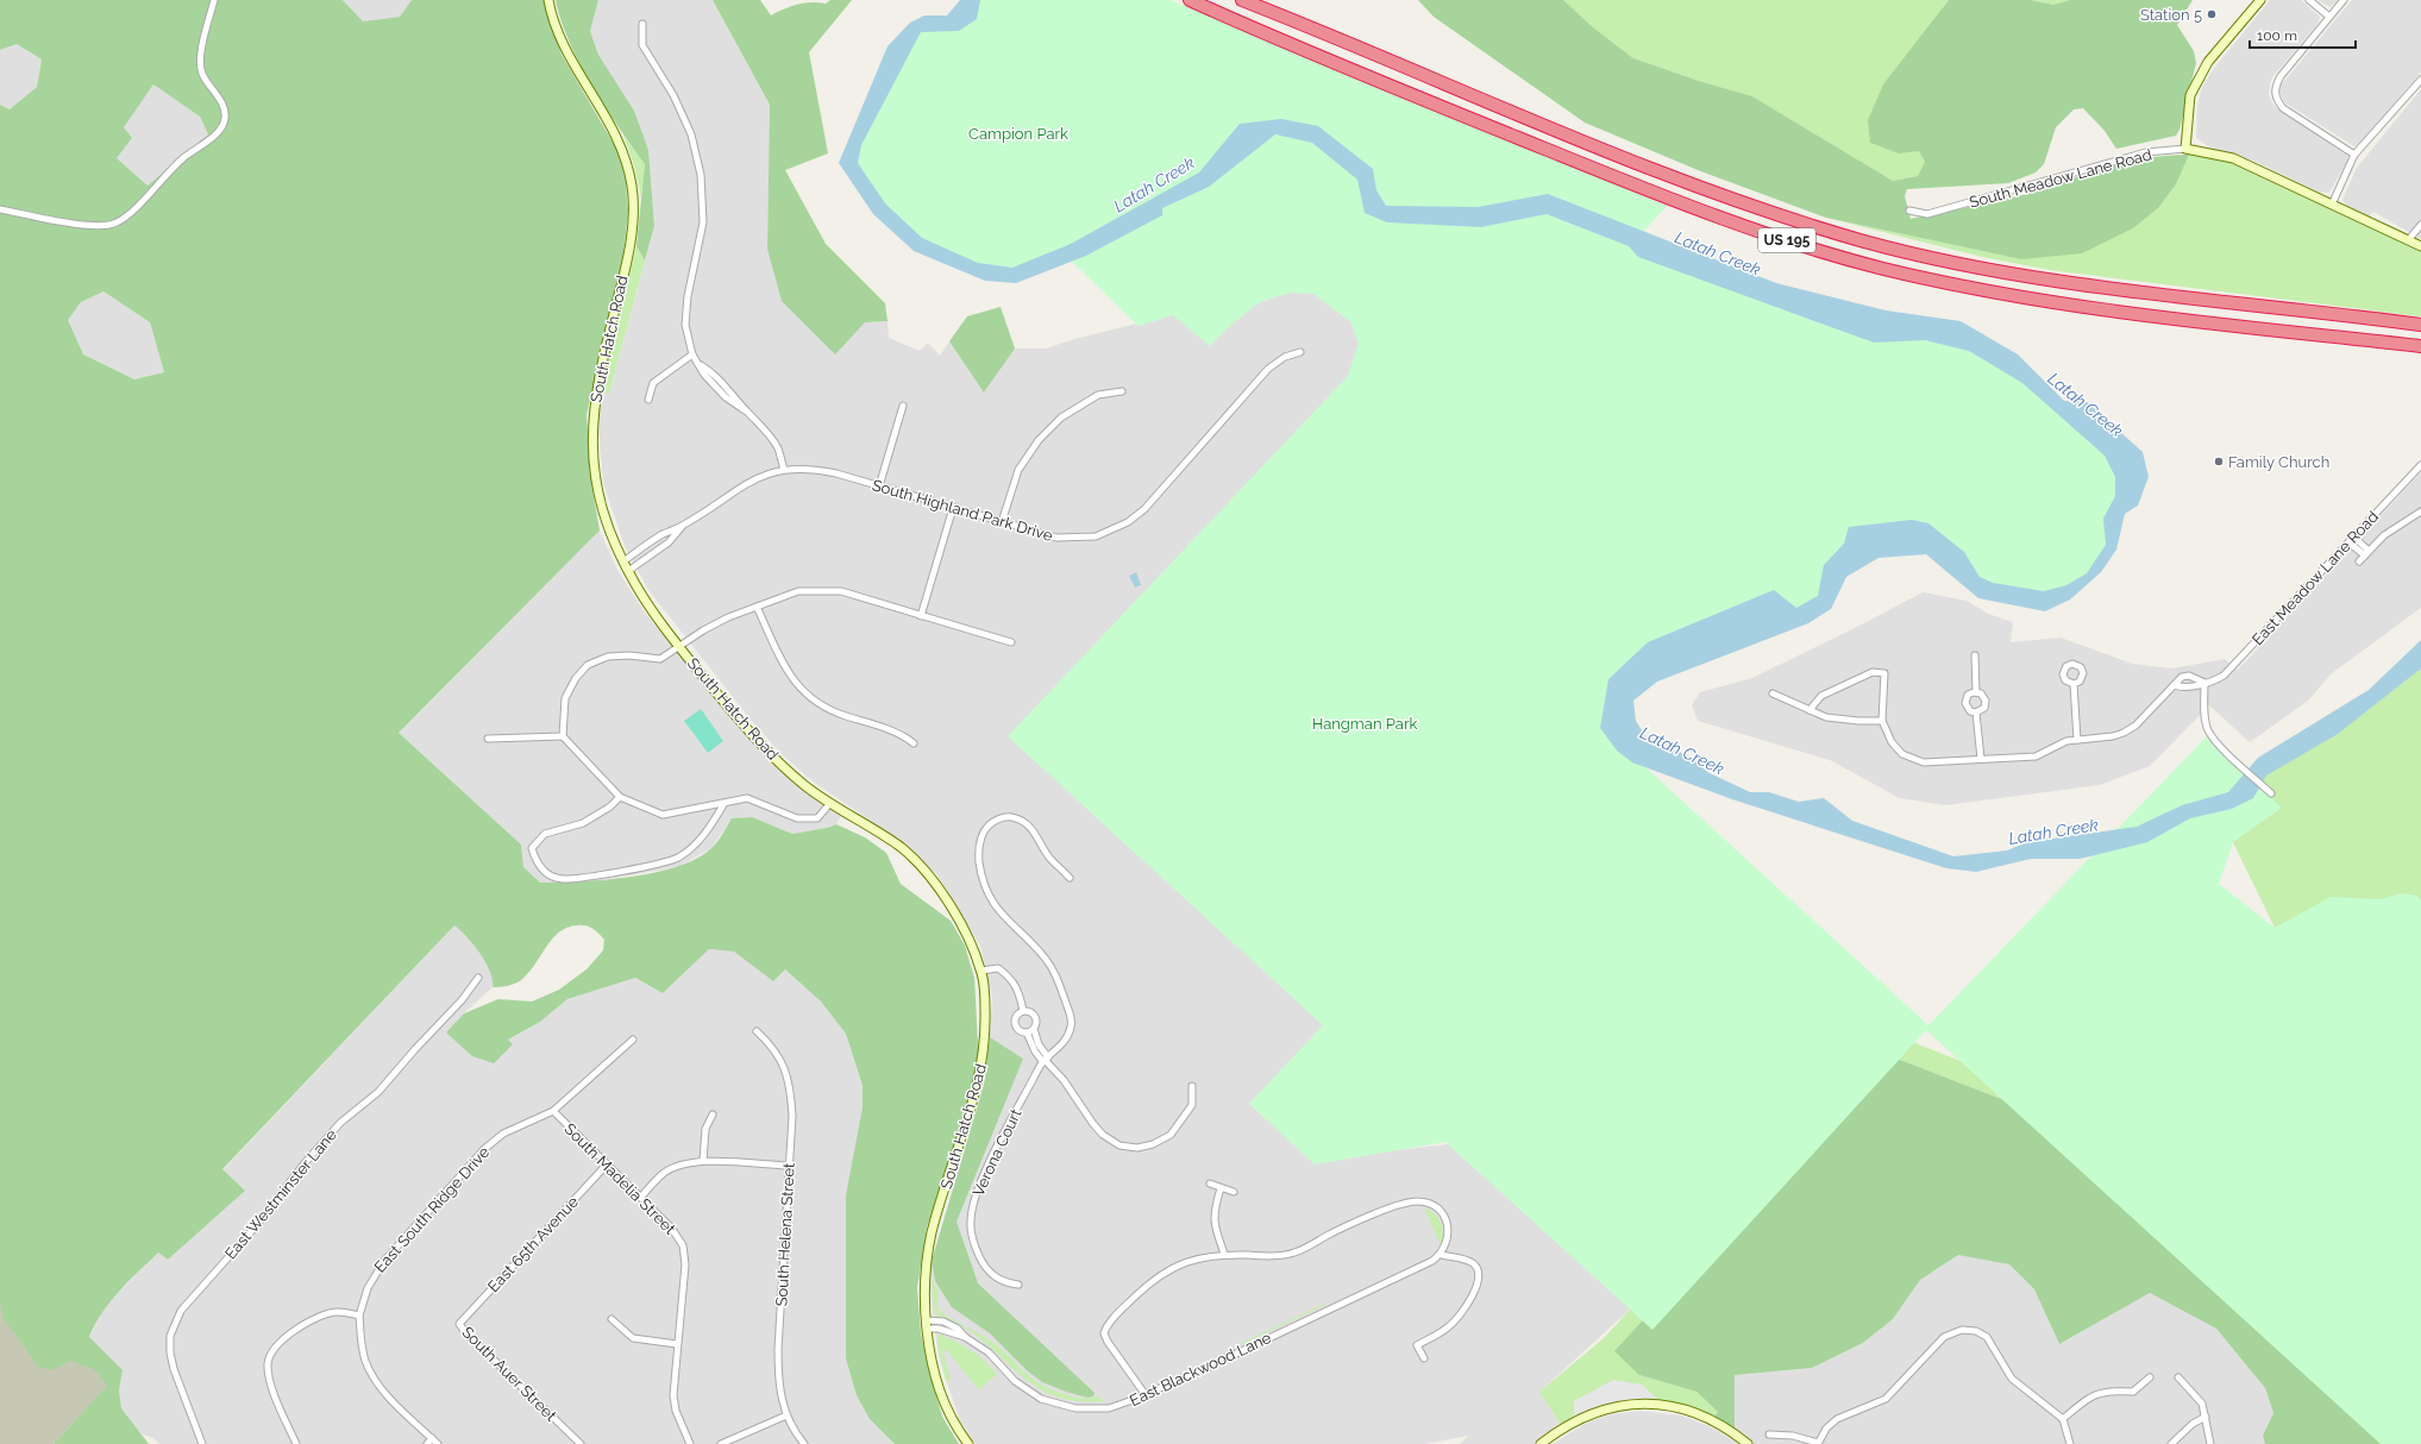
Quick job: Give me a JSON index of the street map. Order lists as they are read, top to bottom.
{
  "streets": {
    "highway": ["US 195"],
    "main road": ["South Meadow Lane Road", "South Hatch Road"],
    "street": [
      "South Highland Park Drive",
      "East Meadow Lane Road",
      "Verona Court",
      "South Madelia Street",
      "East Westminster Lane",
      "East South Ridge Drive",
      "South Helena Street",
      "East 65th Avenue",
      "East Blackwood Lane",
      "South Auer Street"
    ]
  },
  "crossings": [
    ["South Hatch Road", "South Highland Park Drive"],
    ["South Hatch Road", "East Blackwood Lane"],
    ["South Madelia Street", "East South Ridge Drive"],
    ["South Madelia Street", "East 65th Avenue"],
    ["East 65th Avenue", "South Auer Street"]
  ],
  "water": ["Latah Creek"],
  "parks": ["Campion Park", "Hangman Park"],
  "places": ["Station 5", "Family Church"],
  "scale_bar": "100 m"
}
